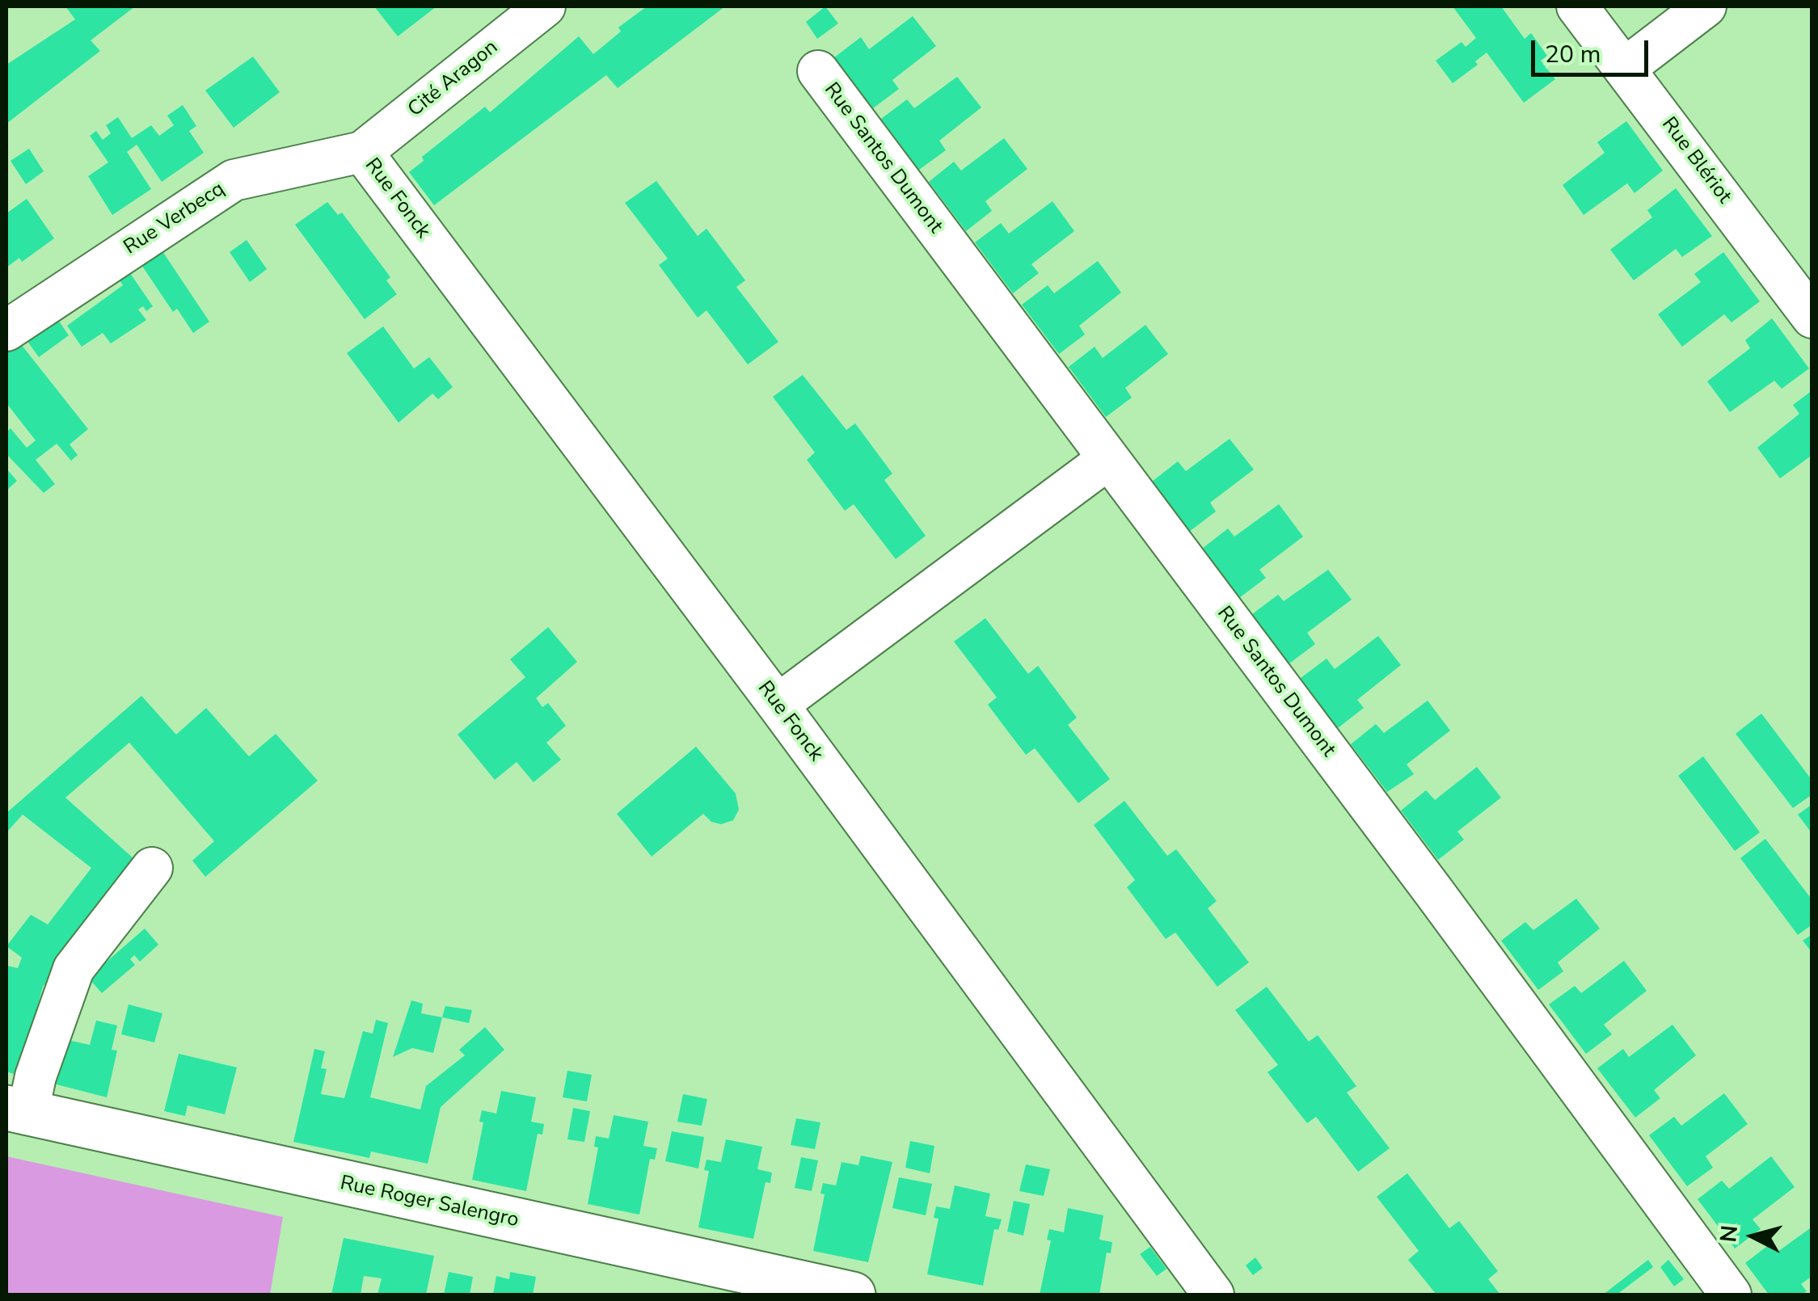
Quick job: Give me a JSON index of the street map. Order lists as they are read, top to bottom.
{
  "streets": {
    "main road": ["Rue Roger Salengro"],
    "street": [
      "Cité Aragon",
      "Rue Santos Dumont",
      "Rue Blériot",
      "Rue Fonck",
      "Rue Verbecq"
    ]
  },
  "crossings": [
    ["Cité Aragon", "Rue Fonck"],
    ["Cité Aragon", "Rue Verbecq"],
    ["Rue Fonck", "Rue Verbecq"]
  ],
  "scale_bar": "20 m",
  "north": "left"
}
